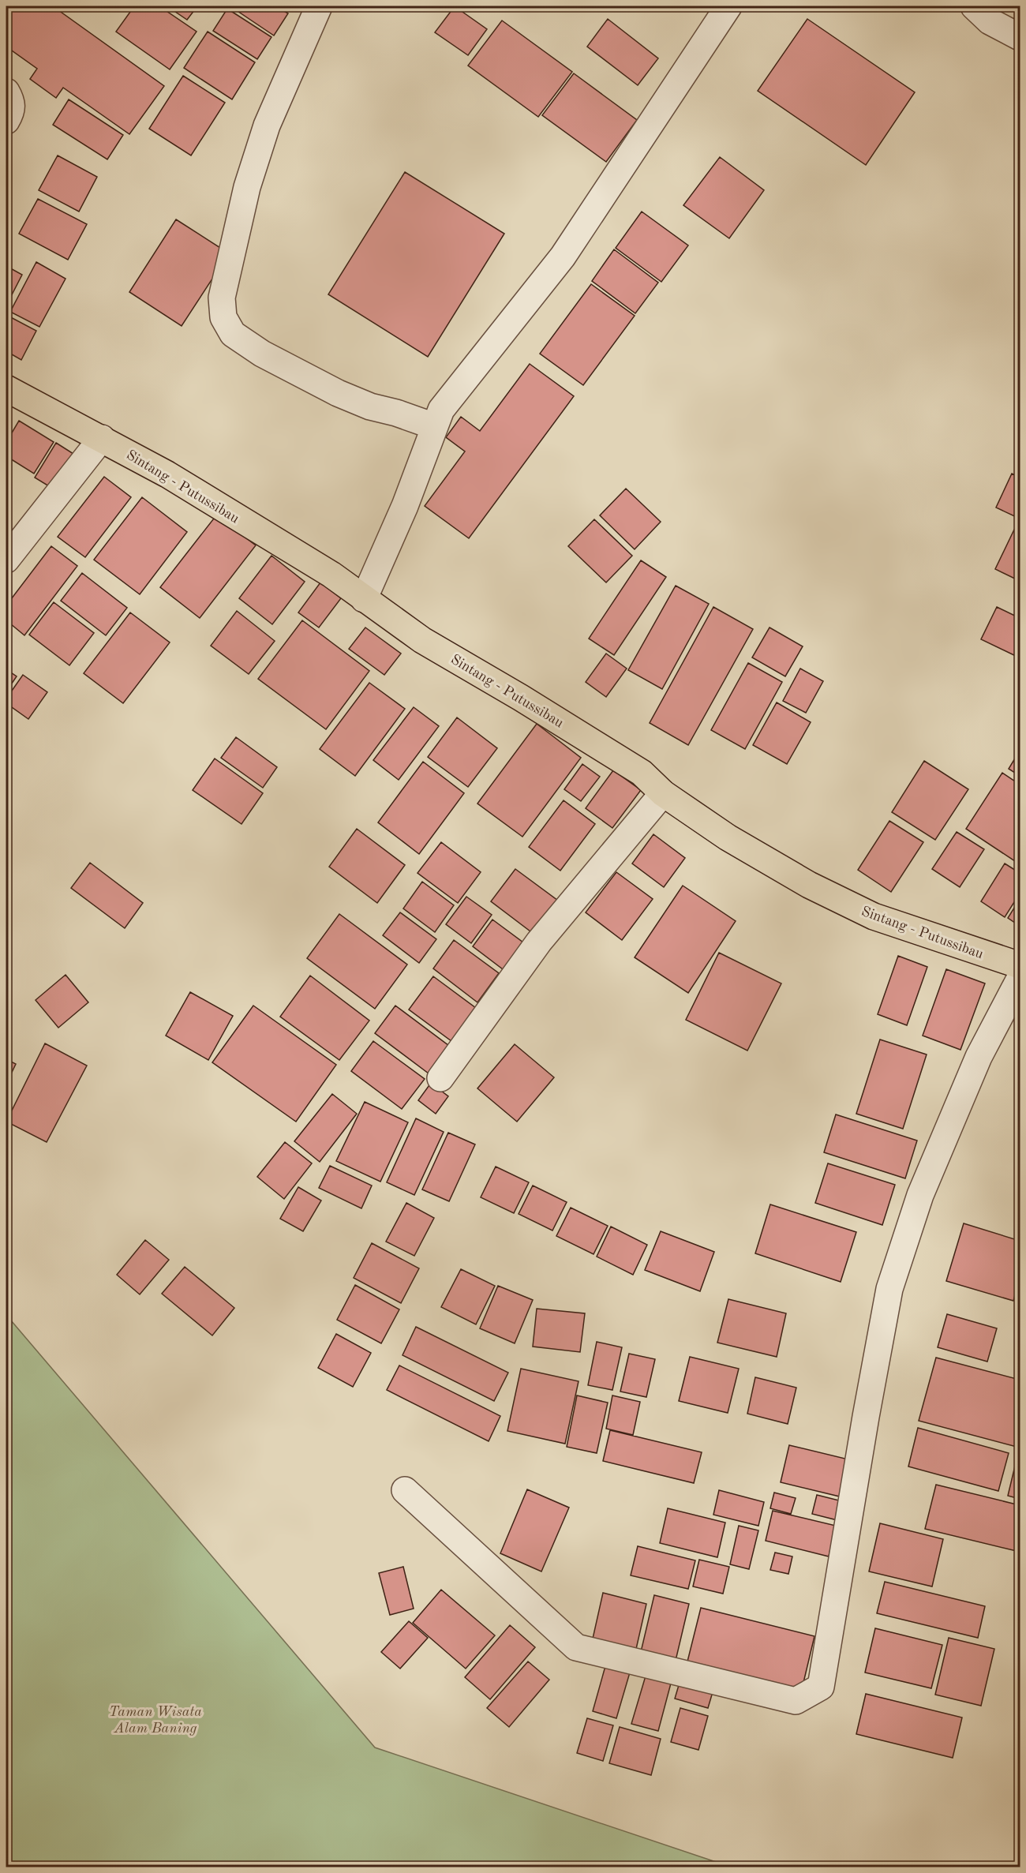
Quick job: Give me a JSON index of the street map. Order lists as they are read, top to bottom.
{
  "streets": {
    "highway": ["Sintang - Putussibau"]
  },
  "parks": ["Taman Wisata Alam Baning"]
}
